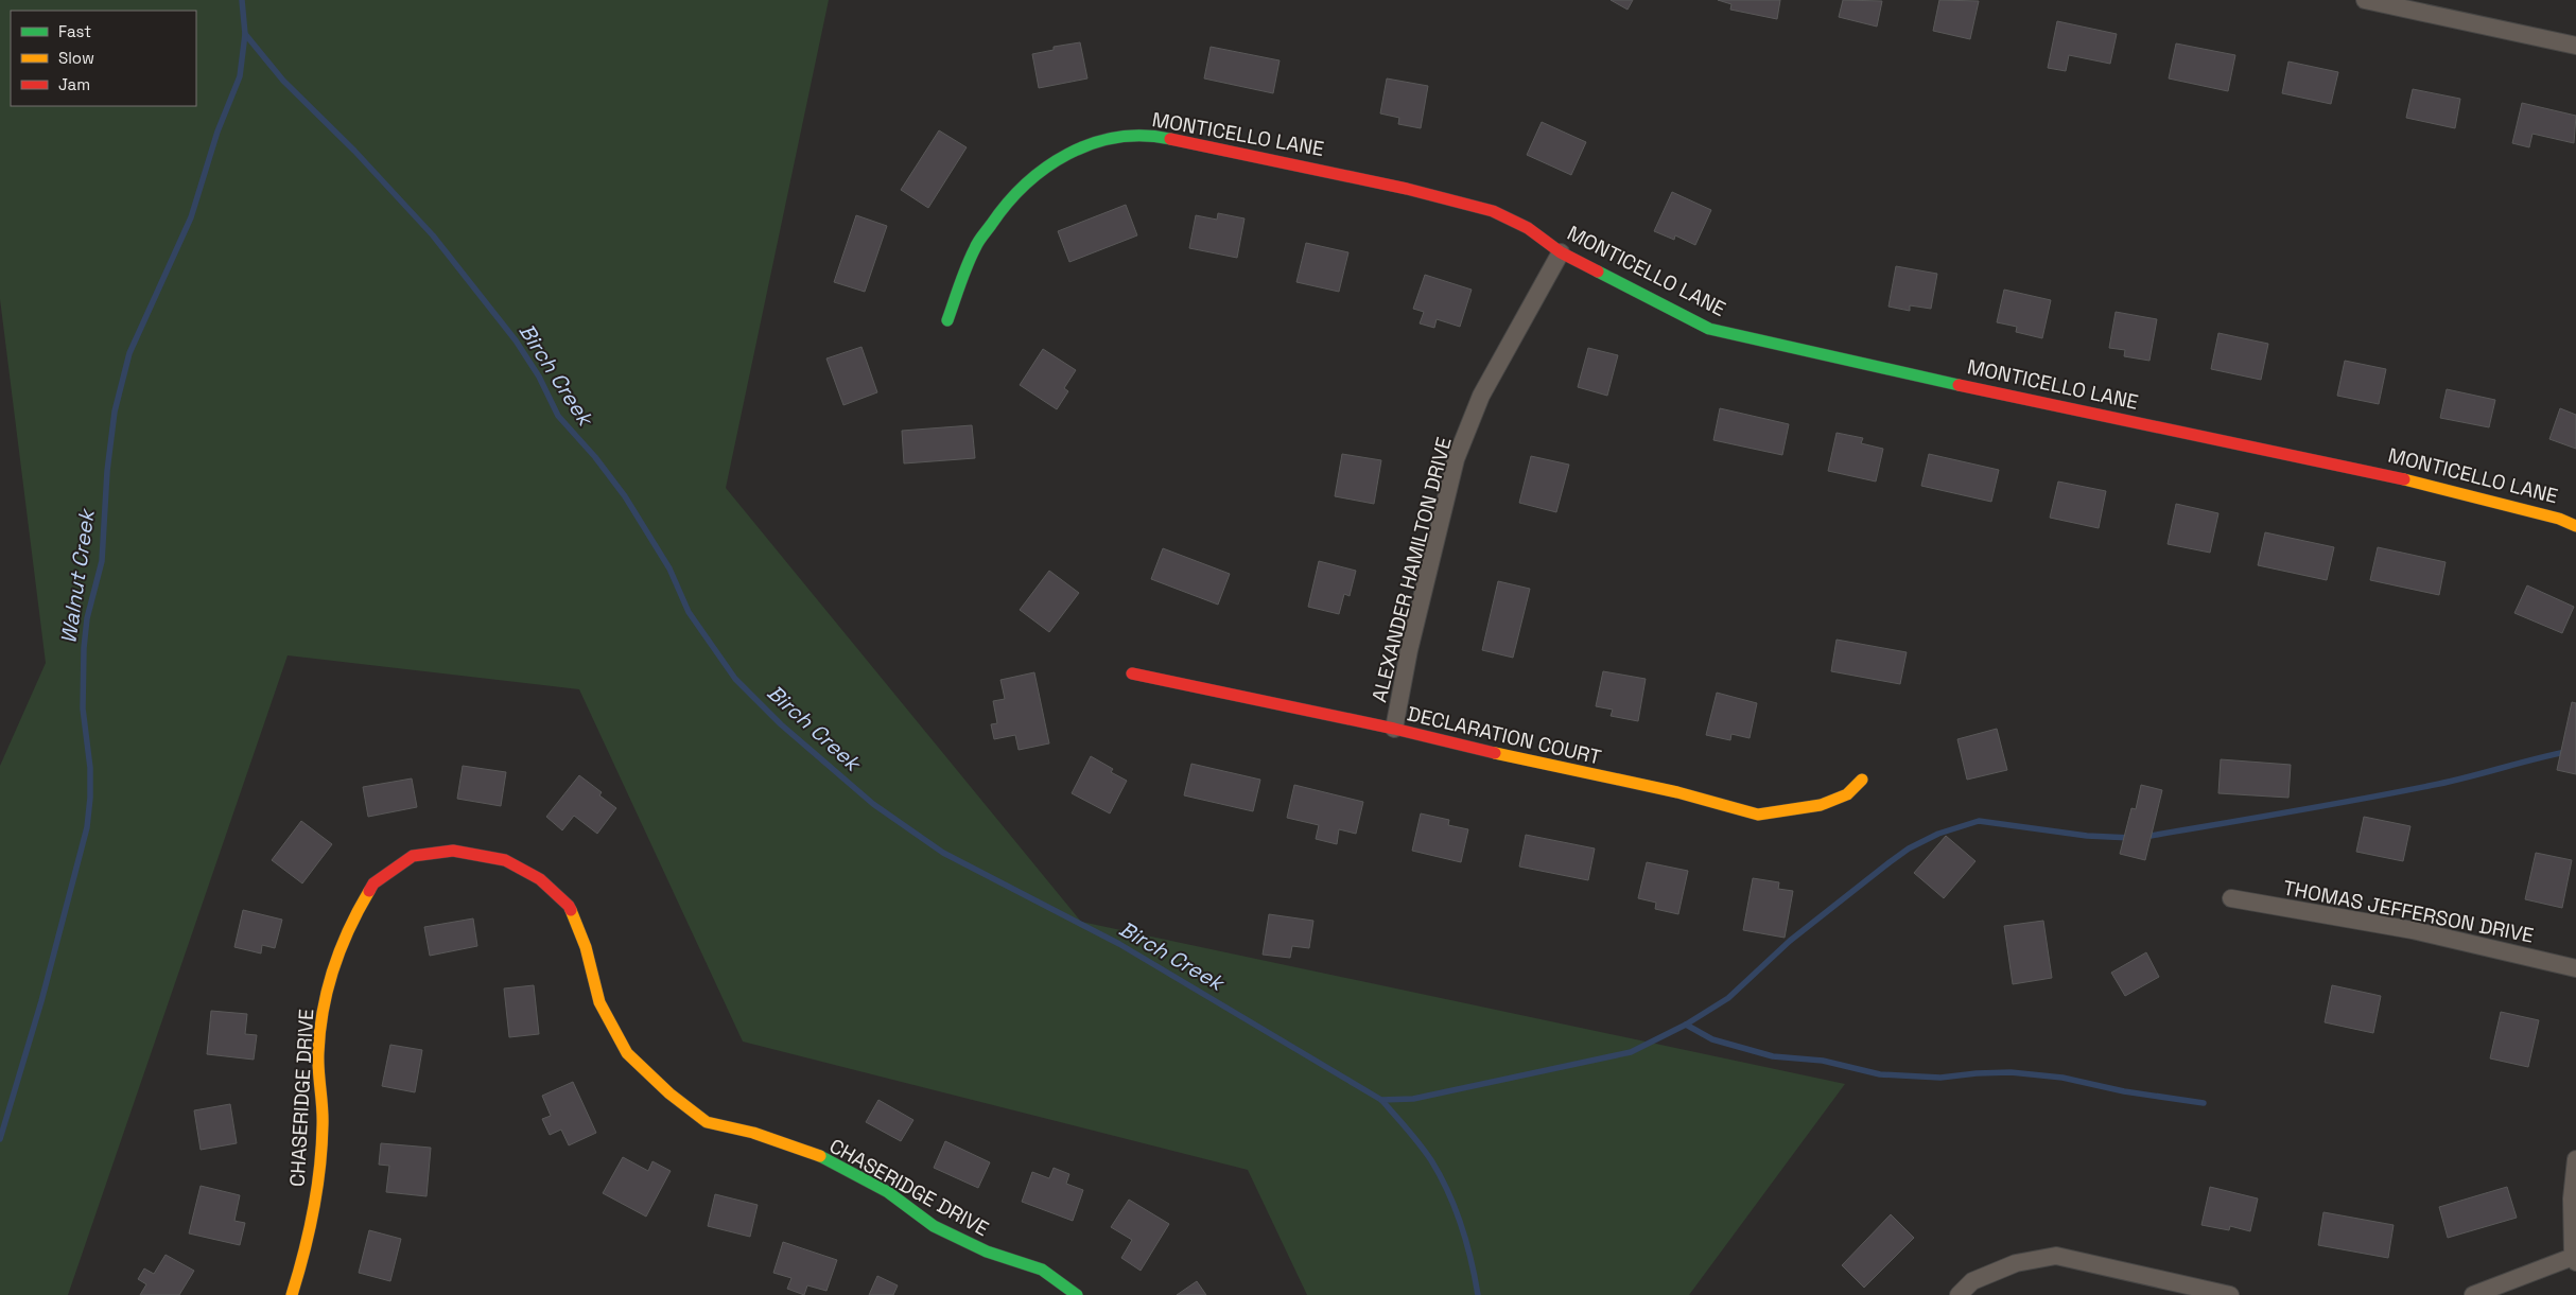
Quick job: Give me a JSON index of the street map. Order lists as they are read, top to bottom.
{
  "streets": {
    "street": [
      "MONTICELLO LANE",
      "ALEXANDER HAMILTON DRIVE",
      "DECLARATION COURT",
      "THOMAS JEFFERSON DRIVE",
      "CHASERIDGE DRIVE"
    ]
  },
  "crossings": [
    ["MONTICELLO LANE", "ALEXANDER HAMILTON DRIVE"],
    ["ALEXANDER HAMILTON DRIVE", "DECLARATION COURT"]
  ],
  "water": ["Birch Creek", "Walnut Creek"],
  "legend": ["Fast", "Slow", "Jam"]
}
